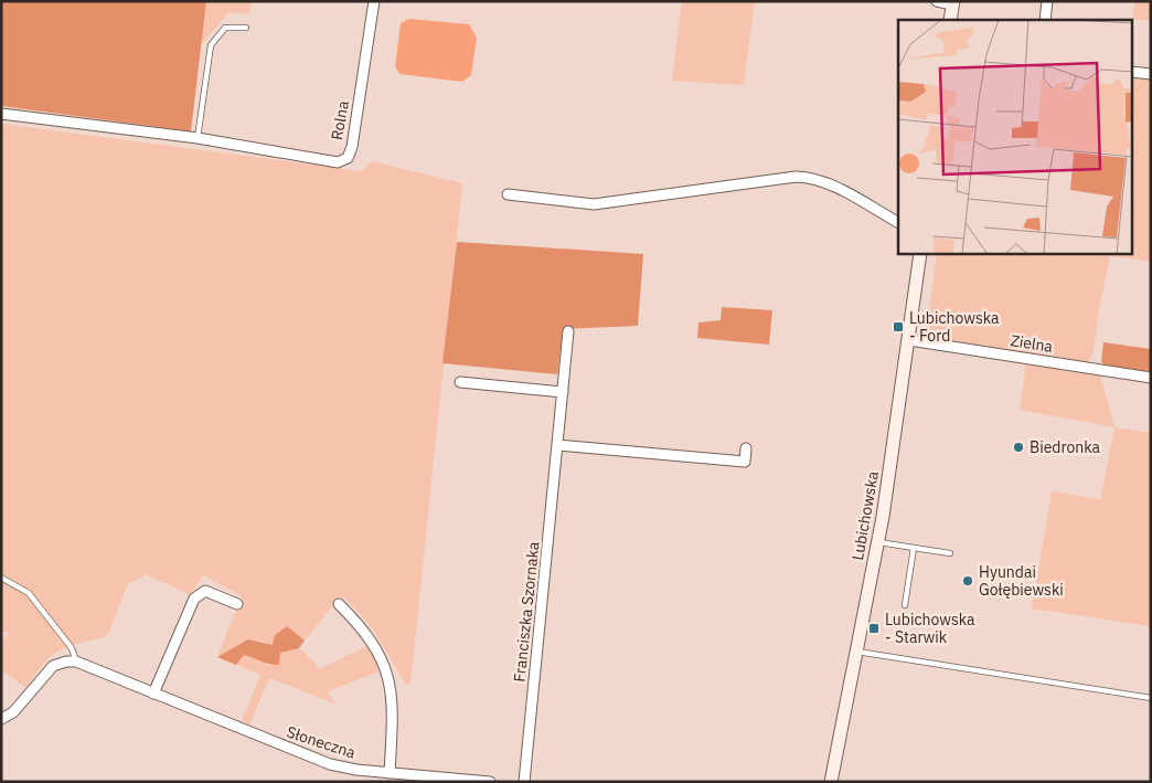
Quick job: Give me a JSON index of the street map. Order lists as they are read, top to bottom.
{
  "streets": {
    "street": [
      "Rolna",
      "Zielna",
      "Lubichowska",
      "Franciszka Szornaka",
      "Słoneczna"
    ]
  },
  "crossings": [
    ["Zielna", "Lubichowska"]
  ],
  "places": {
    "transit": ["Lubichowska - Ford", "Lubichowska - Starwik"],
    "other": ["Biedronka", "Hyundai Gołębiewski"]
  }
}
